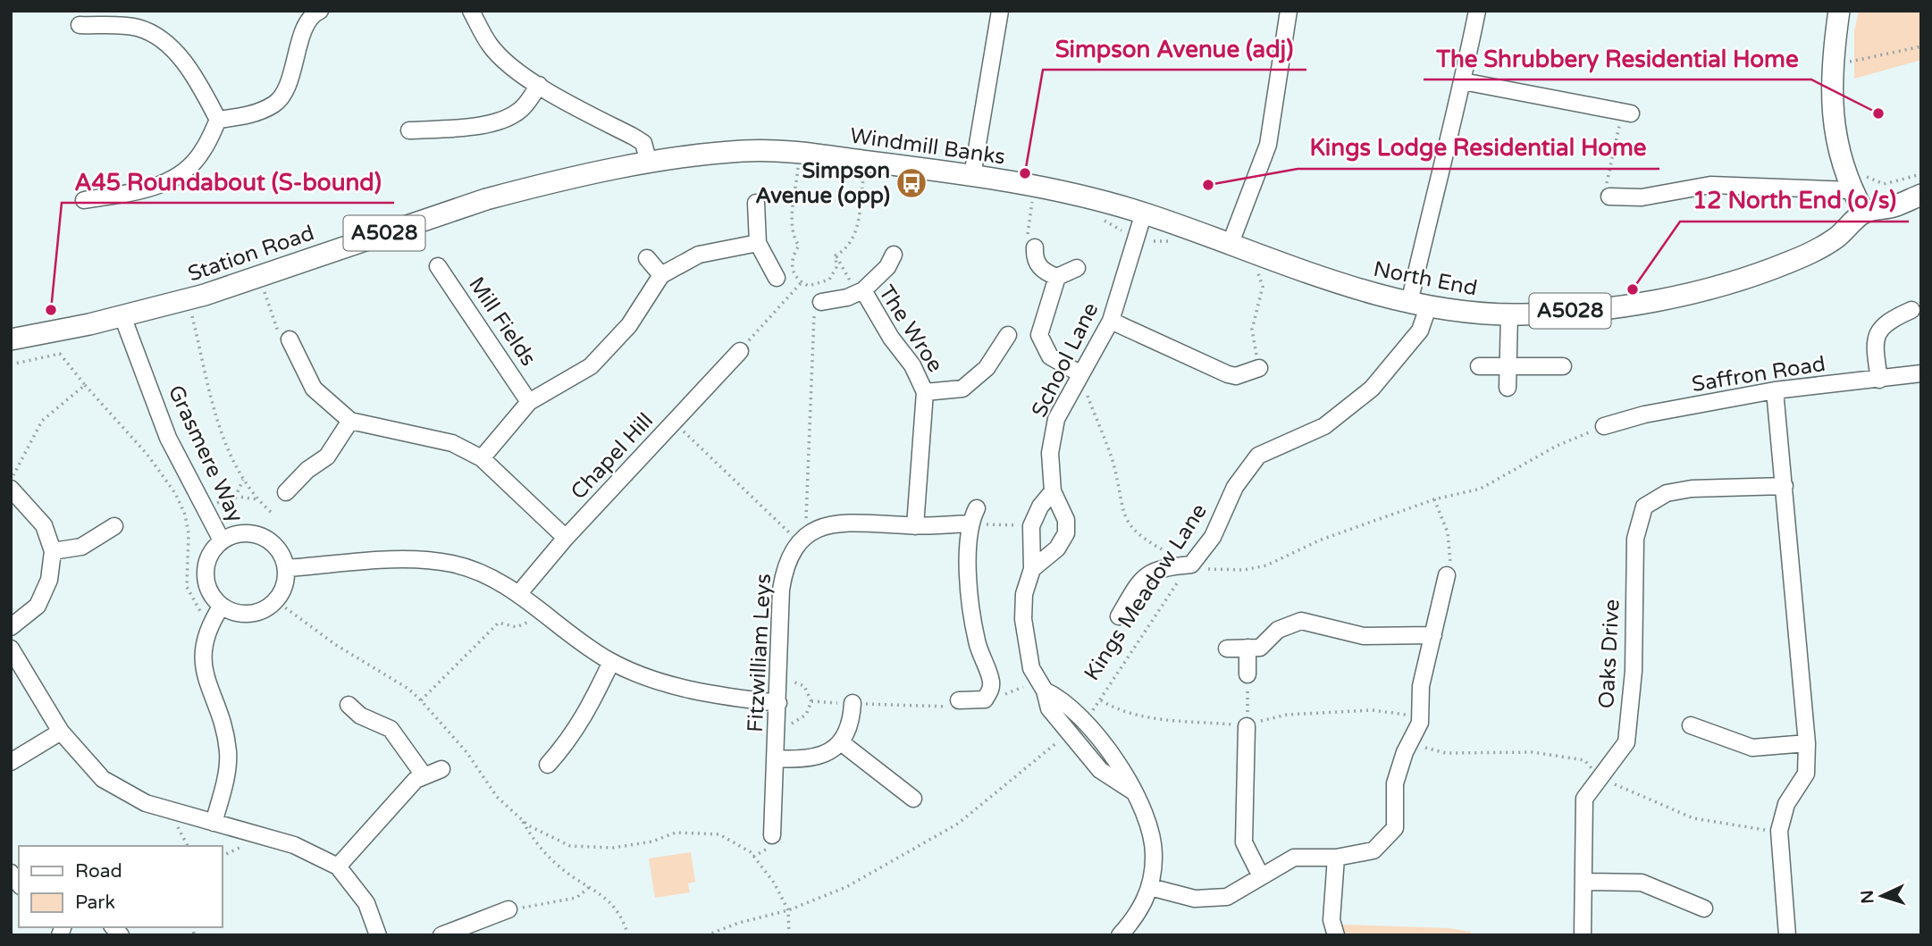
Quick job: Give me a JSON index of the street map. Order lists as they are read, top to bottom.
{
  "streets": {
    "main road": [
      "Windmill Banks",
      "A5028",
      "Station Road",
      "North End"
    ],
    "street": [
      "Mill Fields",
      "The Wroe",
      "School Lane",
      "Saffron Road",
      "Grasmere Way",
      "Chapel Hill",
      "Kings Meadow Lane",
      "Fitzwilliam Leys",
      "Oaks Drive"
    ]
  },
  "crossings": [
    ["Windmill Banks", "Station Road"],
    ["Windmill Banks", "North End"],
    ["Windmill Banks", "School Lane"],
    ["Station Road", "Grasmere Way"],
    ["North End", "Kings Meadow Lane"]
  ],
  "places": {
    "other": [
      "The Shrubbery Residential Home",
      "Simpson Avenue (adj)",
      "Kings Lodge Residential Home",
      "12 North End (o/s)",
      "A45 Roundabout (S-bound)"
    ],
    "bus stop": ["Simpson Avenue (opp)"]
  },
  "legend": ["Road", "Park"],
  "north": "left"
}
